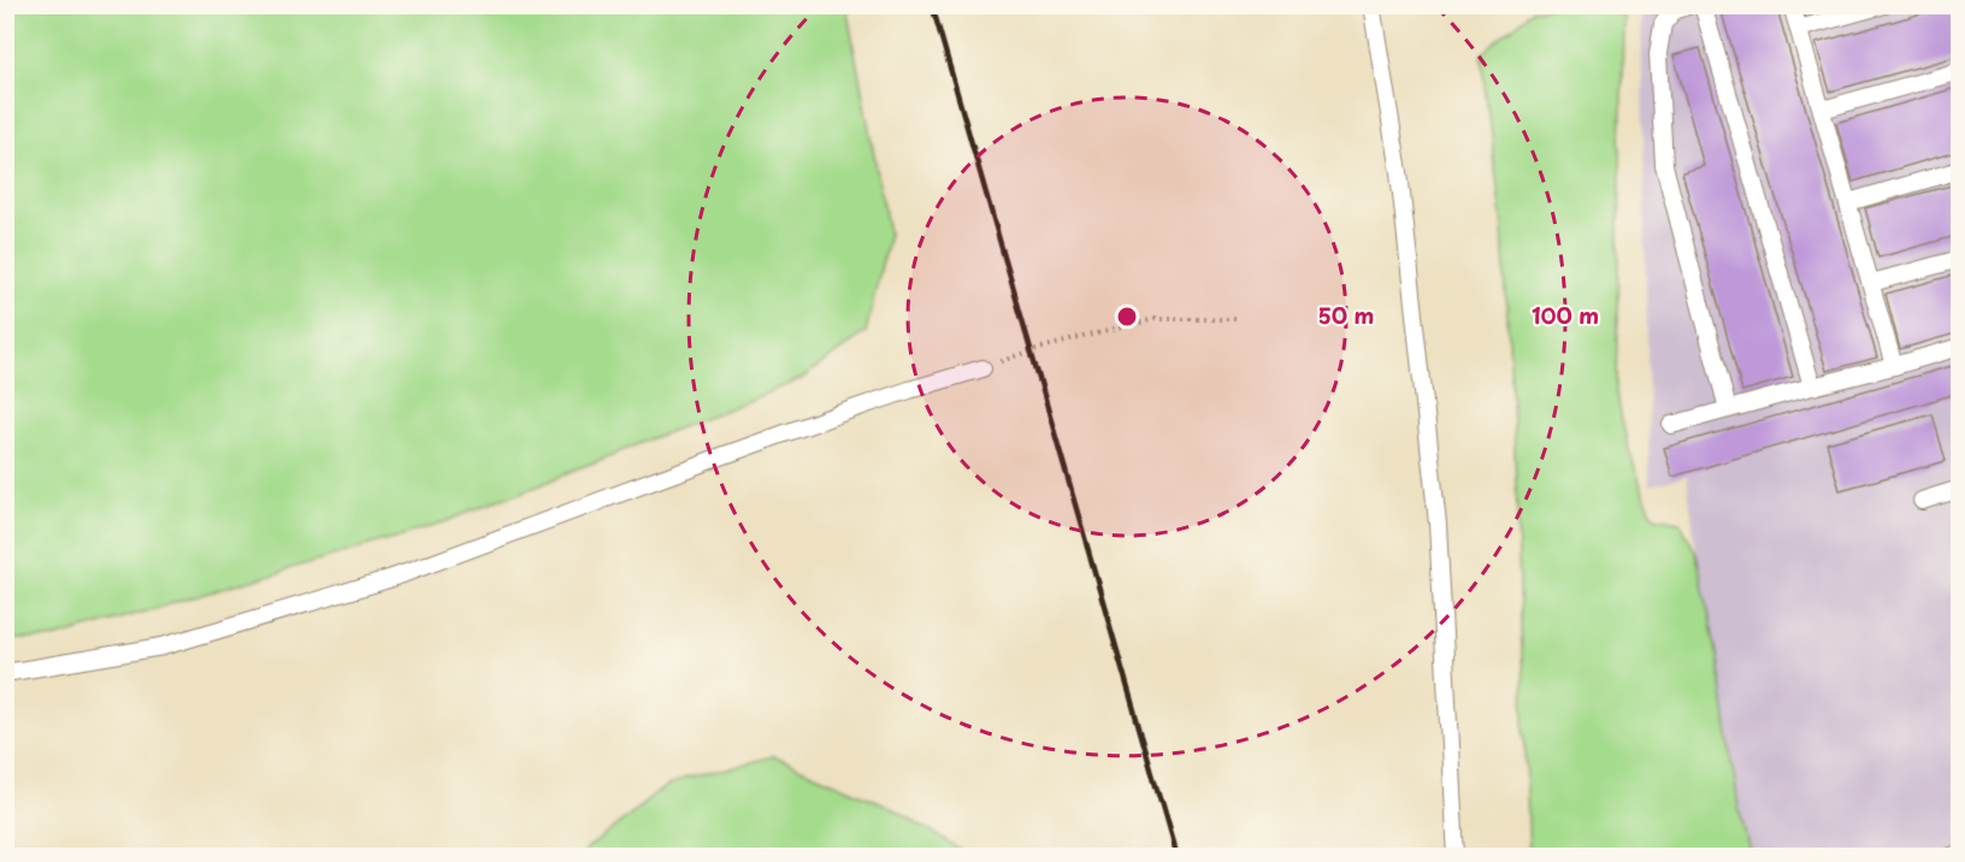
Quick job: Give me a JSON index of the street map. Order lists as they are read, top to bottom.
{
  "rings": ["50 m", "100 m"]
}
